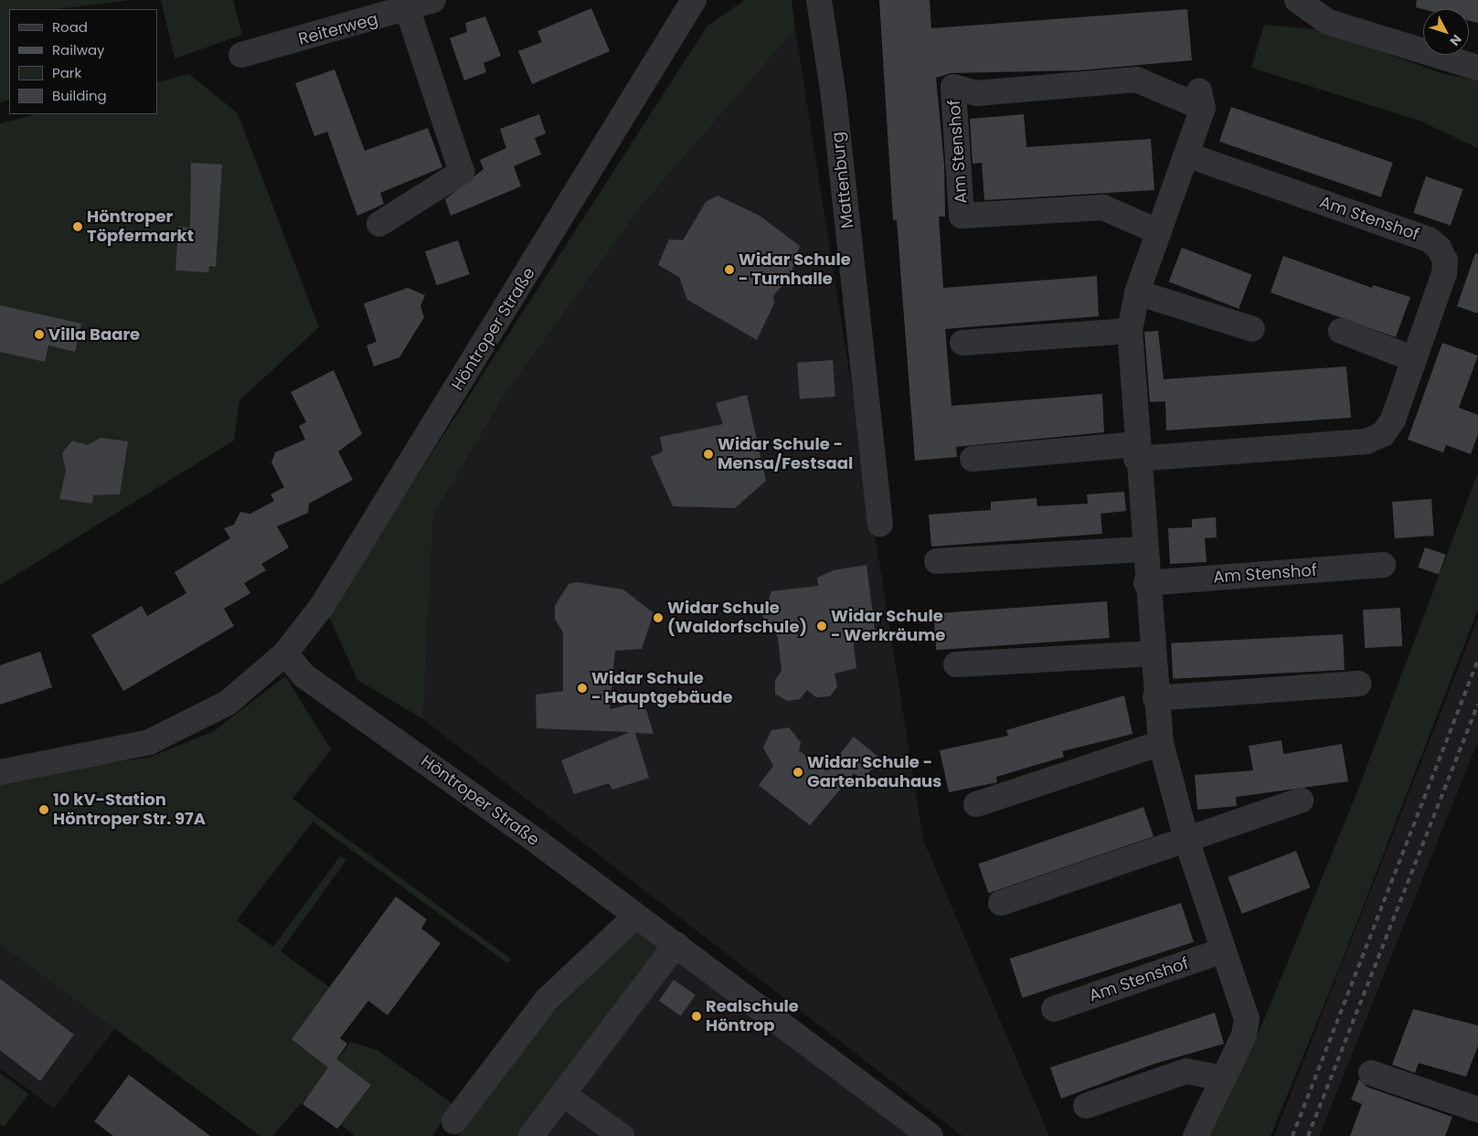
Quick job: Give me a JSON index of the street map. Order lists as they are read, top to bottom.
{
  "streets": {
    "street": [
      "Reiterweg",
      "Am Stenshof",
      "Mattenburg",
      "Höntroper Straße"
    ]
  },
  "places": [
    "Höntroper Töpfermarkt",
    "Widar Schule - Turnhalle",
    "Villa Baare",
    "Widar Schule - Mensa/Festsaal",
    "Widar Schule (Waldorfschule)",
    "Widar Schule - Werkräume",
    "Widar Schule - Hauptgebäude",
    "Widar Schule - Gartenbauhaus",
    "10 kV-Station Höntroper Str. 97A",
    "Realschule Höntrop"
  ],
  "legend": [
    "Road",
    "Railway",
    "Park",
    "Building"
  ],
  "north": "bottom right"
}
